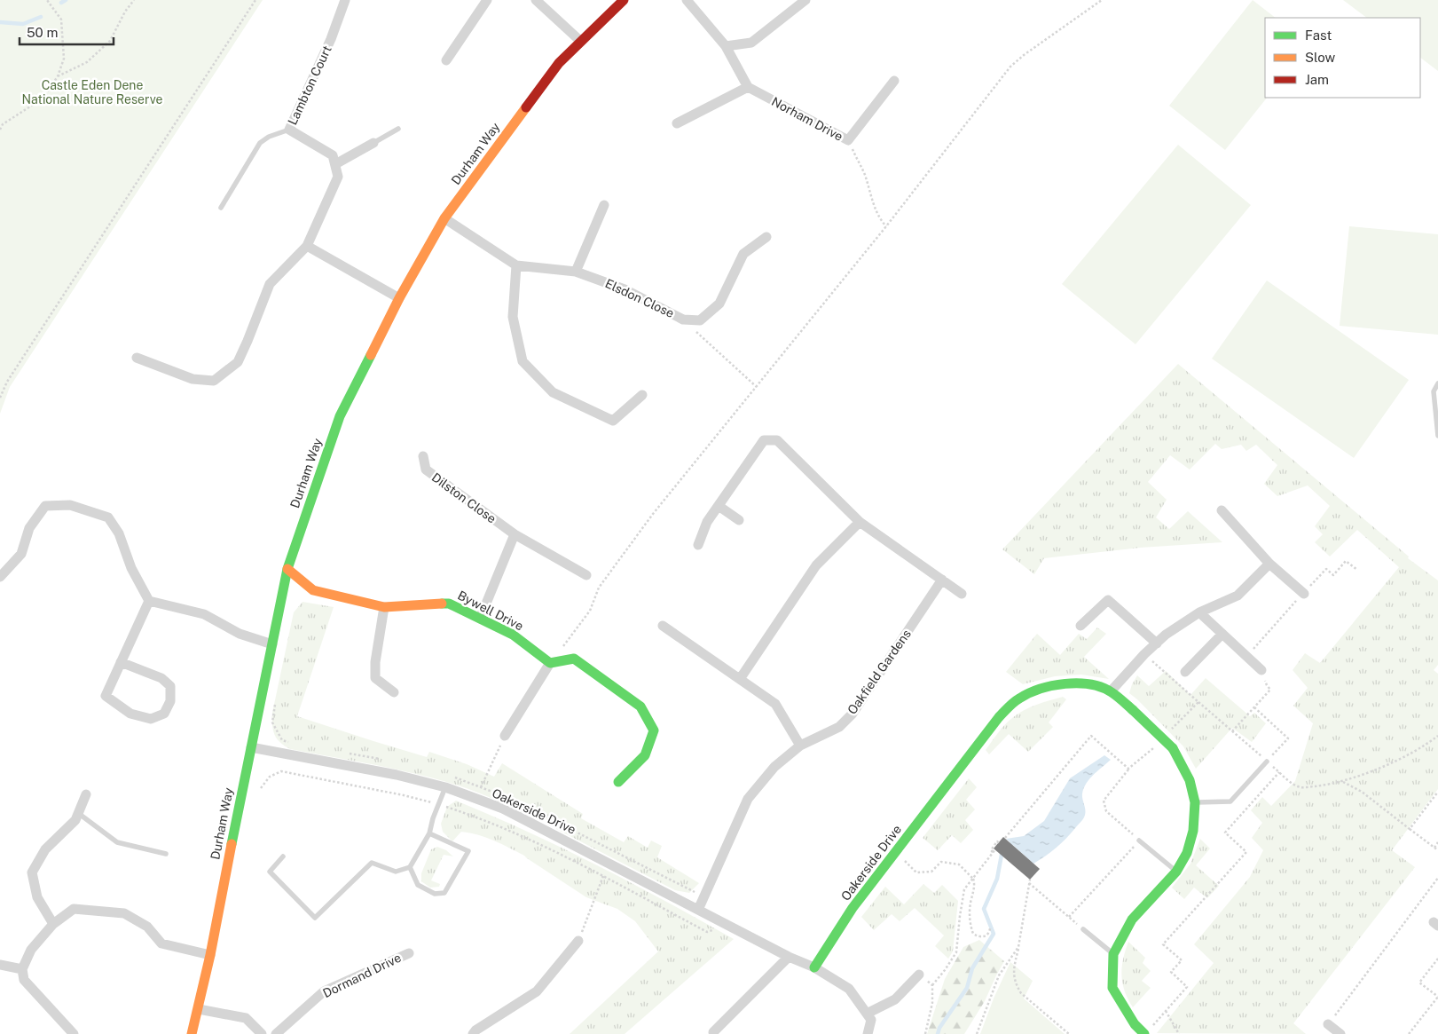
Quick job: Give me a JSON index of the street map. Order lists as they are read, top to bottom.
{
  "streets": {
    "street": [
      "Lambton Court",
      "Norham Drive",
      "Durham Way",
      "Elsdon Close",
      "Dilston Close",
      "Bywell Drive",
      "Oakfield Gardens",
      "Oakerside Drive",
      "Dormand Drive"
    ]
  },
  "crossings": [
    ["Durham Way", "Elsdon Close"],
    ["Durham Way", "Bywell Drive"],
    ["Durham Way", "Oakerside Drive"],
    ["Oakfield Gardens", "Oakerside Drive"]
  ],
  "parks": ["Castle Eden Dene National Nature Reserve"],
  "legend": ["Fast", "Slow", "Jam"],
  "scale_bar": "50 m"
}
